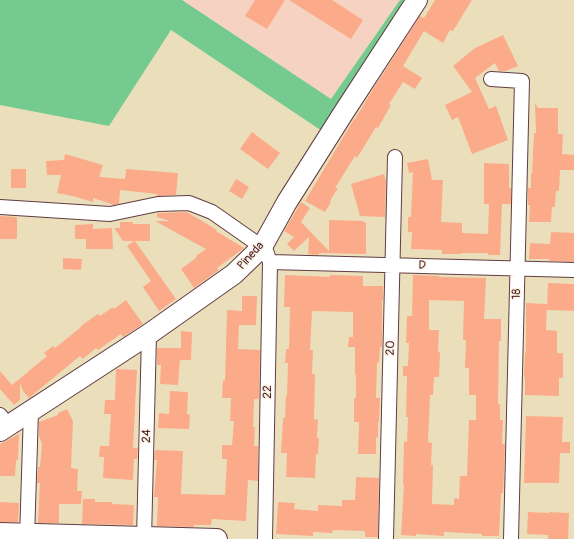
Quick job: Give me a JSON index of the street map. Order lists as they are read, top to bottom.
{
  "streets": {
    "street": [
      "Pineda",
      "D",
      "18",
      "20",
      "22",
      "24"
    ]
  },
  "crossings": [
    ["Pineda", "D"],
    ["Pineda", "22"],
    ["Pineda", "24"],
    ["D", "18"],
    ["D", "20"],
    ["D", "22"]
  ]
}
